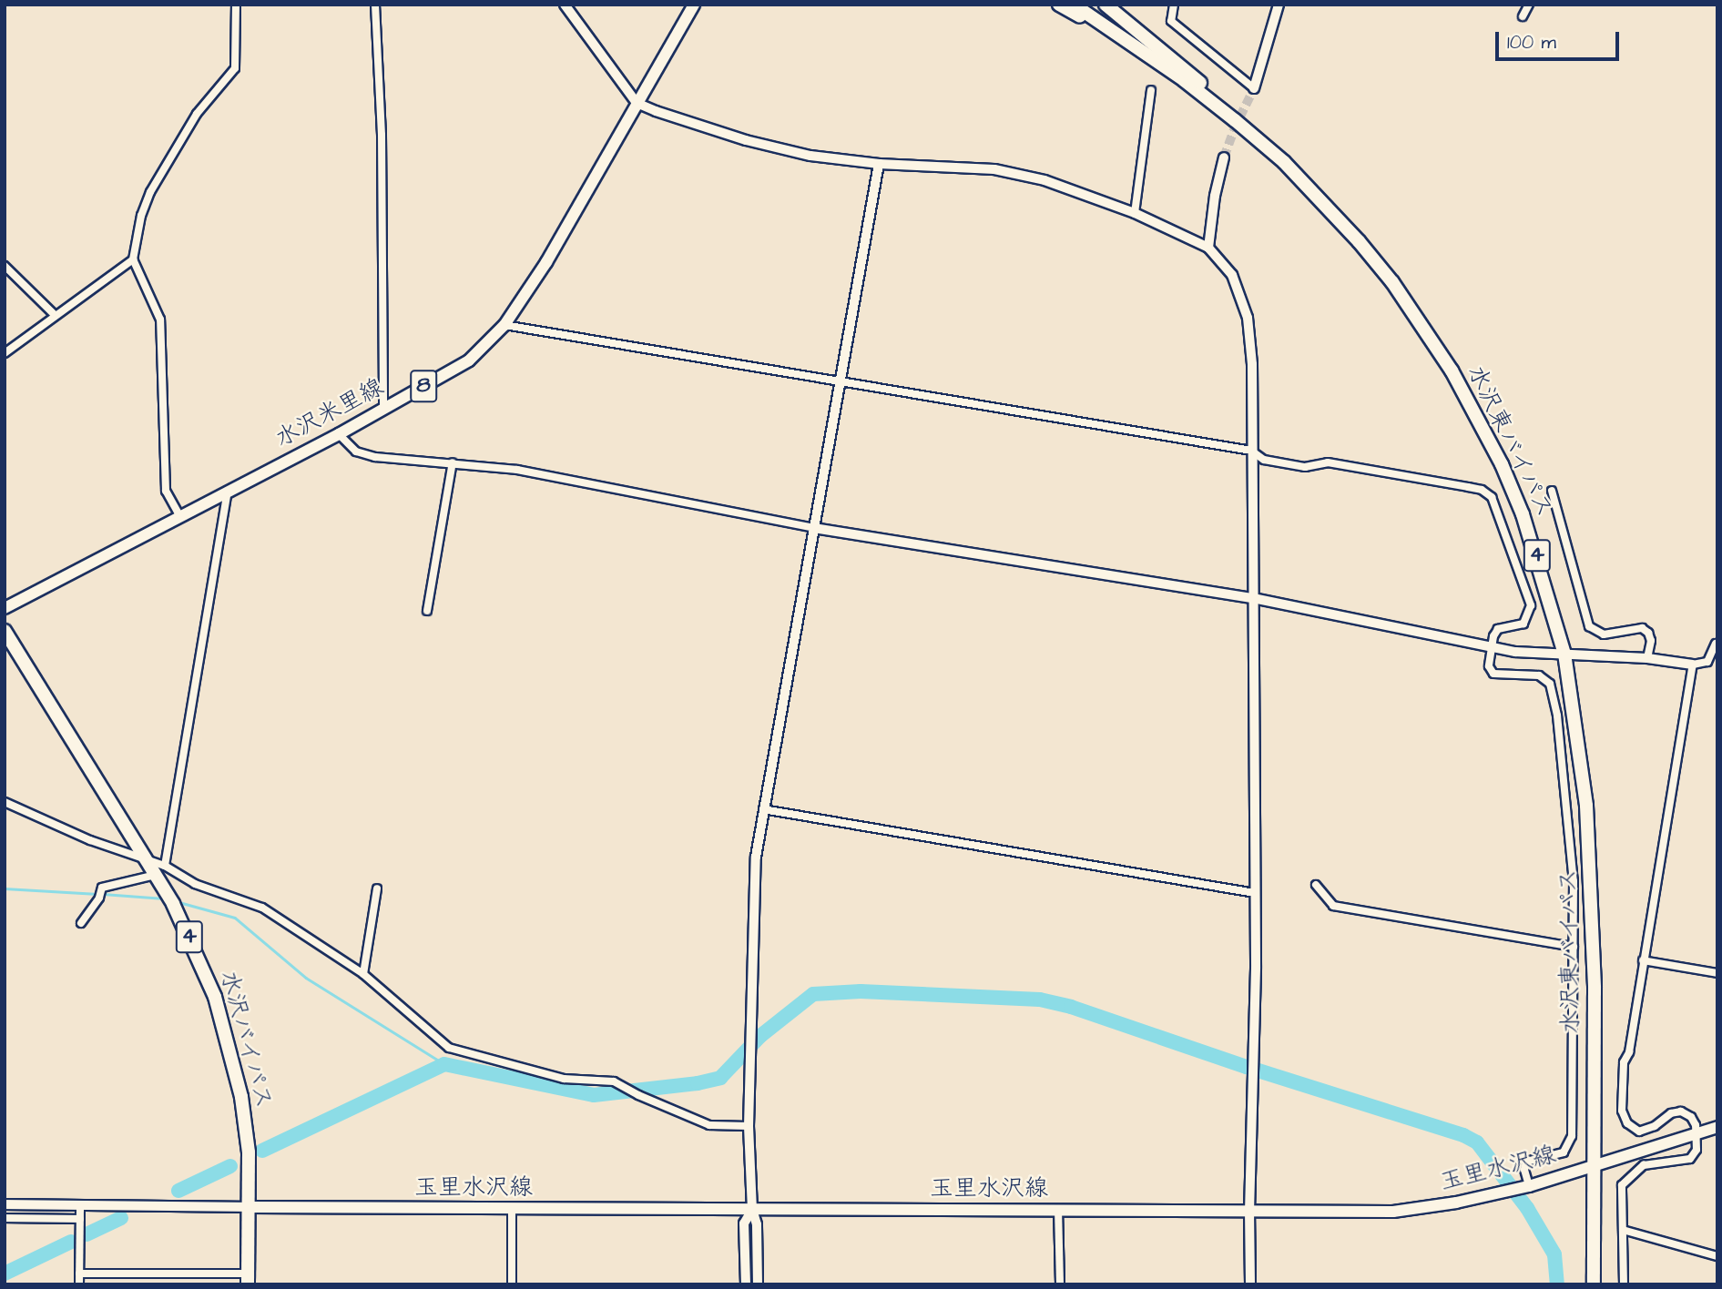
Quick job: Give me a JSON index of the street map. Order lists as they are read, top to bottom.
{
  "streets": {
    "highway": ["水沢東バイパス", "4", "水沢バイパス"],
    "main road": ["8", "水沢米里線", "玉里水沢線"]
  },
  "crossings": [
    ["水沢東バイパス", "玉里水沢線"],
    ["水沢バイパス", "玉里水沢線"]
  ],
  "scale_bar": "100 m"
}
